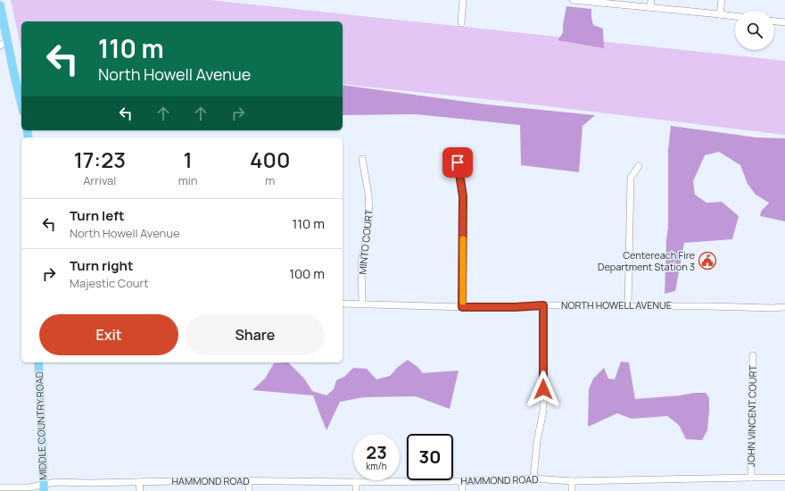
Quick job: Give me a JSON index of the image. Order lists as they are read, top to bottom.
{
  "streets": {
    "main road": ["MIDDLE COUNTRY ROAD"],
    "street": [
      "MINTO COURT",
      "NORTH HOWELL AVENUE",
      "JOHN VINCENT COURT",
      "HAMMOND ROAD"
    ]
  },
  "crossings": [
    ["MINTO COURT", "NORTH HOWELL AVENUE"],
    ["JOHN VINCENT COURT", "HAMMOND ROAD"],
    ["MIDDLE COUNTRY ROAD", "HAMMOND ROAD"]
  ],
  "places": {
    "public building": ["Centereach Fire Department Station 3"]
  },
  "page": {
    "turn": ["110 m", "North Howell Avenue"],
    "eta": [
      "17:23",
      "Arrival",
      "1",
      "min",
      "400",
      "m"
    ],
    "list": [
      {
        "name": "Turn left",
        "note": "North Howell Avenue",
        "value": "110 m"
      },
      {
        "name": "Turn right",
        "note": "Majestic Court",
        "value": "100 m"
      }
    ],
    "buttons": ["Exit", "Share"],
    "speed": "23 km/h",
    "limit": "30"
  }
}
